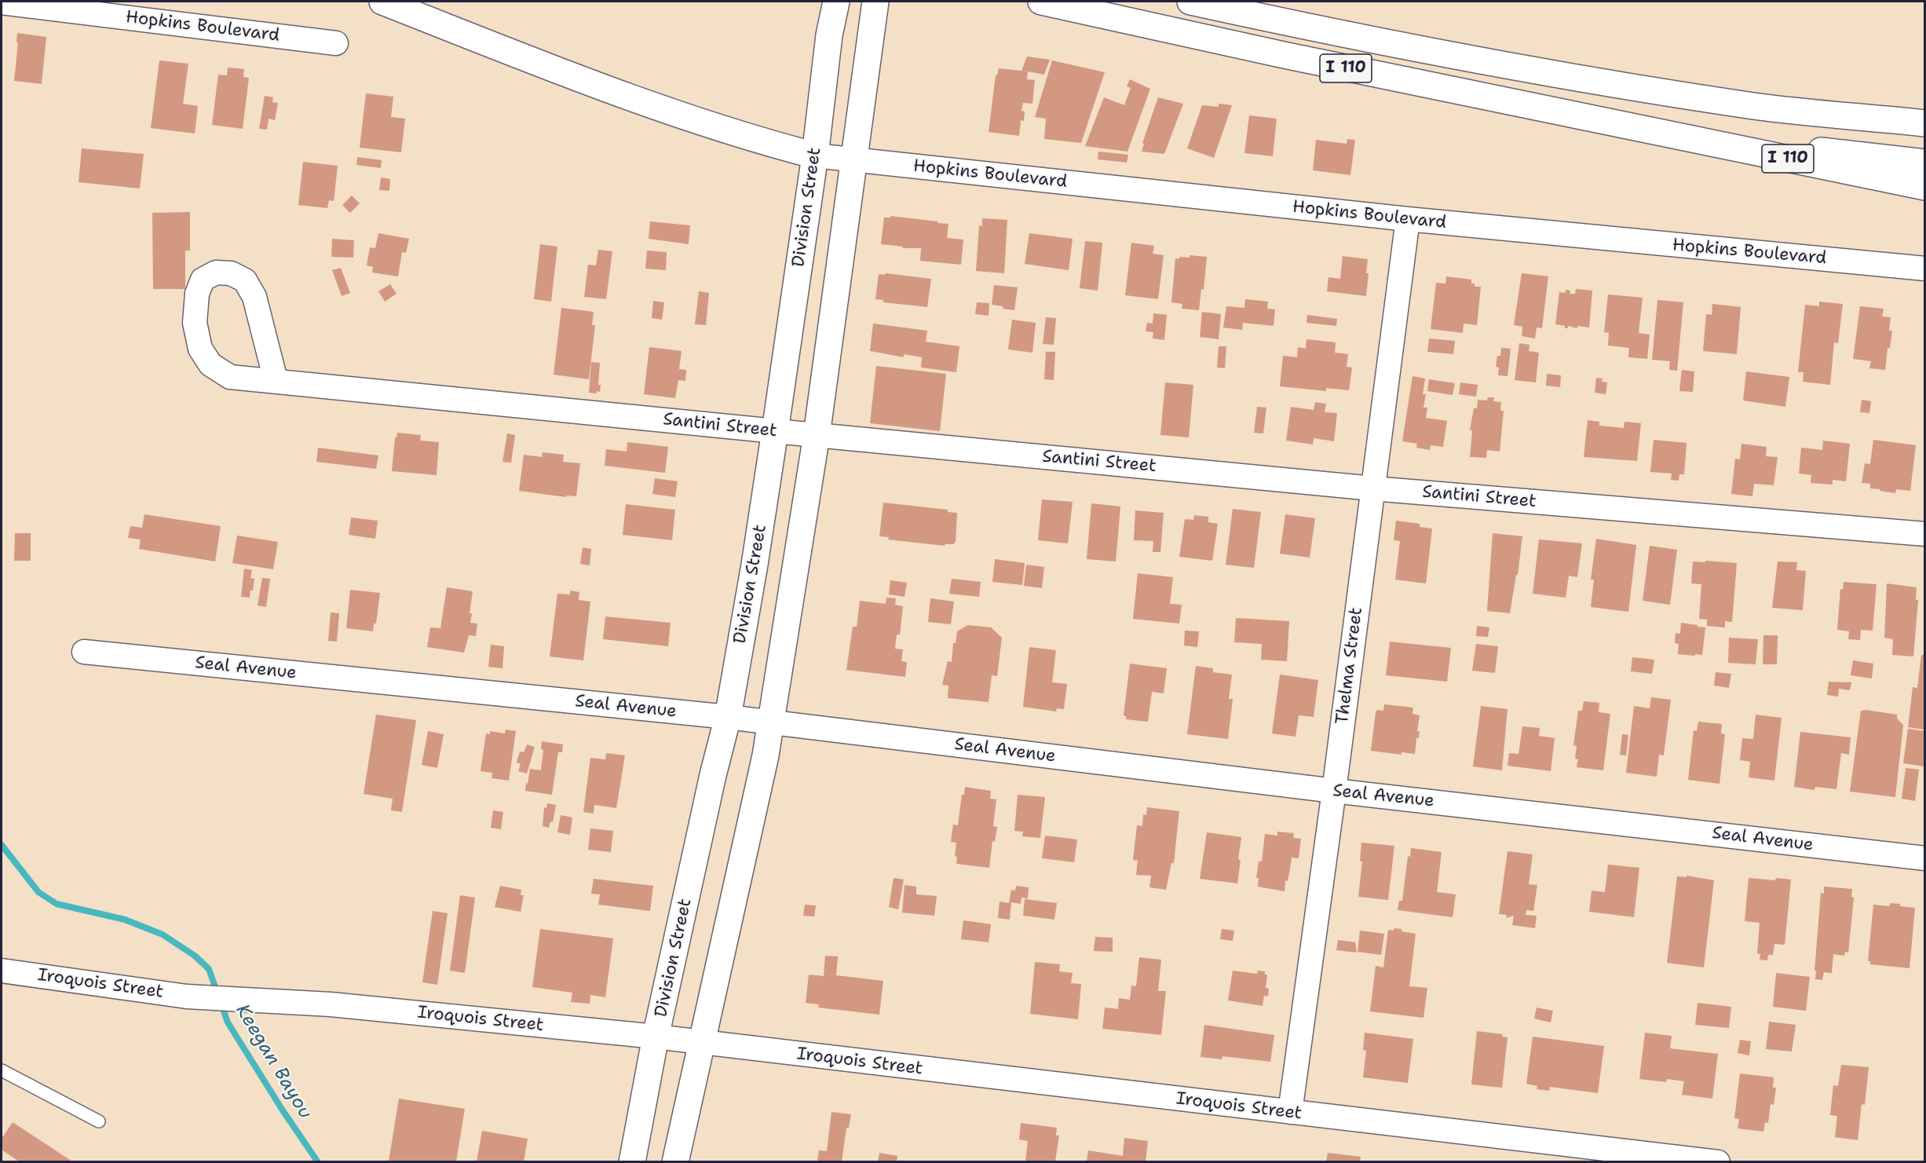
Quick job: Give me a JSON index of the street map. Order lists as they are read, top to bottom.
{
  "streets": {
    "main road": ["I 110", "Division Street"],
    "street": [
      "Hopkins Boulevard",
      "Santini Street",
      "Thelma Street",
      "Seal Avenue",
      "Iroquois Street"
    ]
  },
  "crossings": [
    ["Hopkins Boulevard", "Division Street"],
    ["Hopkins Boulevard", "Thelma Street"],
    ["Division Street", "Santini Street"],
    ["Division Street", "Seal Avenue"],
    ["Division Street", "Iroquois Street"],
    ["Santini Street", "Thelma Street"],
    ["Thelma Street", "Seal Avenue"],
    ["Thelma Street", "Iroquois Street"]
  ],
  "water": ["Keegan Bayou"]
}
